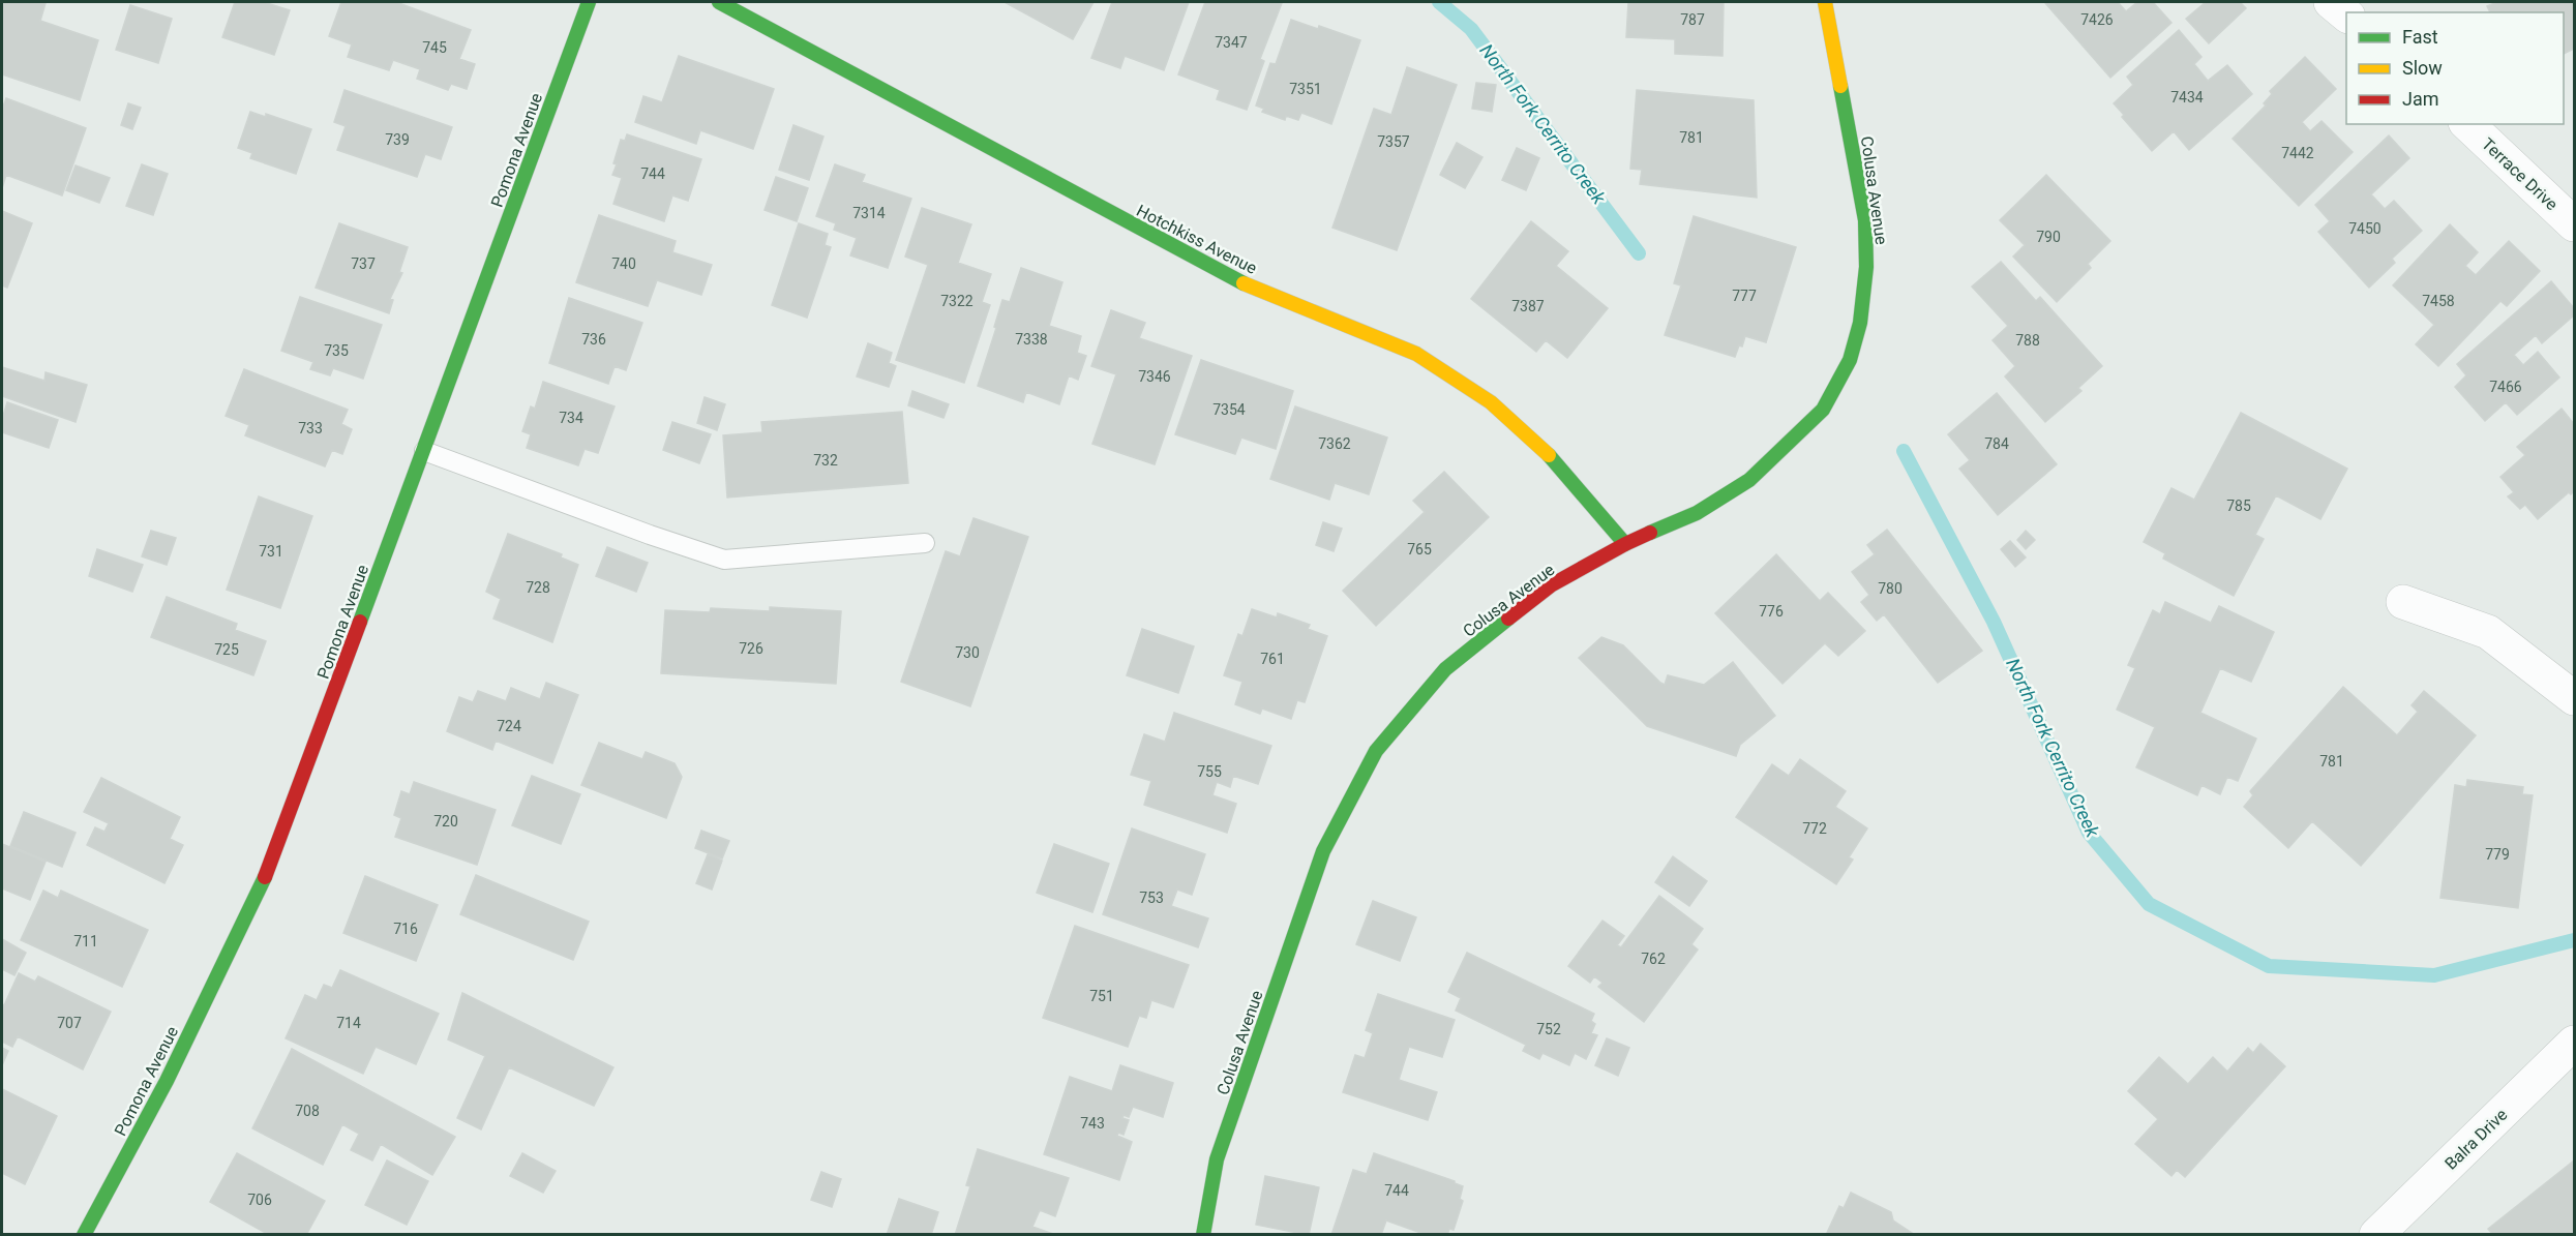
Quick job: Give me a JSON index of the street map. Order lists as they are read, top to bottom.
{
  "streets": {
    "street": [
      "Pomona Avenue",
      "Terrace Drive",
      "Colusa Avenue",
      "Hotchkiss Avenue",
      "Balra Drive"
    ]
  },
  "crossings": [
    ["Colusa Avenue", "Hotchkiss Avenue"]
  ],
  "water": ["North Fork Cerrito Creek"],
  "house_numbers": [
    "787",
    "7426",
    "7347",
    "745",
    "7351",
    "7434",
    "781",
    "739",
    "7357",
    "7442",
    "744",
    "7314",
    "7450",
    "790",
    "737",
    "740",
    "777",
    "7322",
    "7458",
    "7387",
    "736",
    "7338",
    "788",
    "735",
    "7346",
    "7466",
    "7354",
    "734",
    "733",
    "7362",
    "784",
    "732",
    "785",
    "765",
    "731",
    "728",
    "780",
    "776",
    "726",
    "725",
    "730",
    "761",
    "724",
    "781",
    "755",
    "720",
    "772",
    "779",
    "753",
    "716",
    "711",
    "762",
    "751",
    "707",
    "714",
    "752",
    "708",
    "743",
    "744",
    "706"
  ],
  "legend": ["Fast", "Slow", "Jam"]
}
